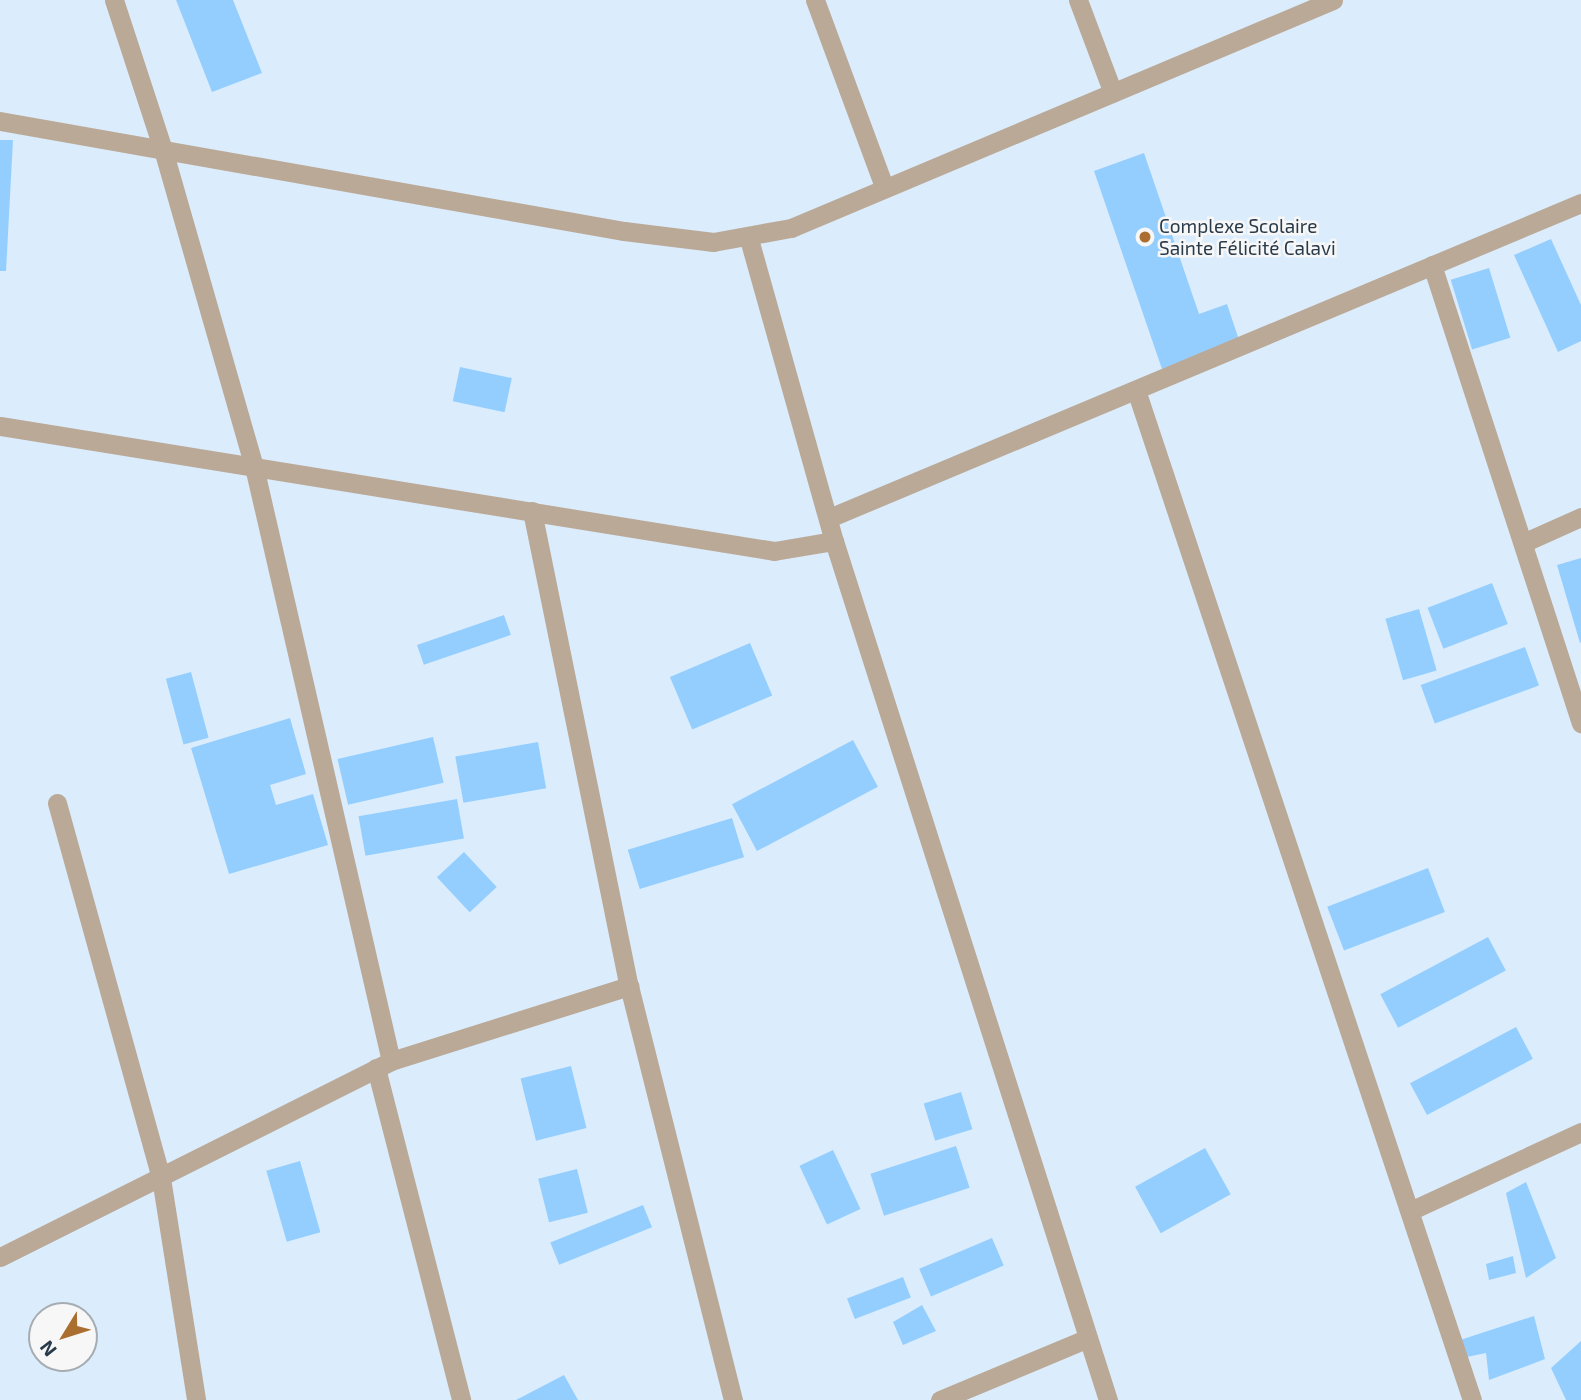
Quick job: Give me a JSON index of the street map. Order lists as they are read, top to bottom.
{
  "places": ["Complexe Scolaire Sainte Félicité Calavi"],
  "north": "bottom left"
}
